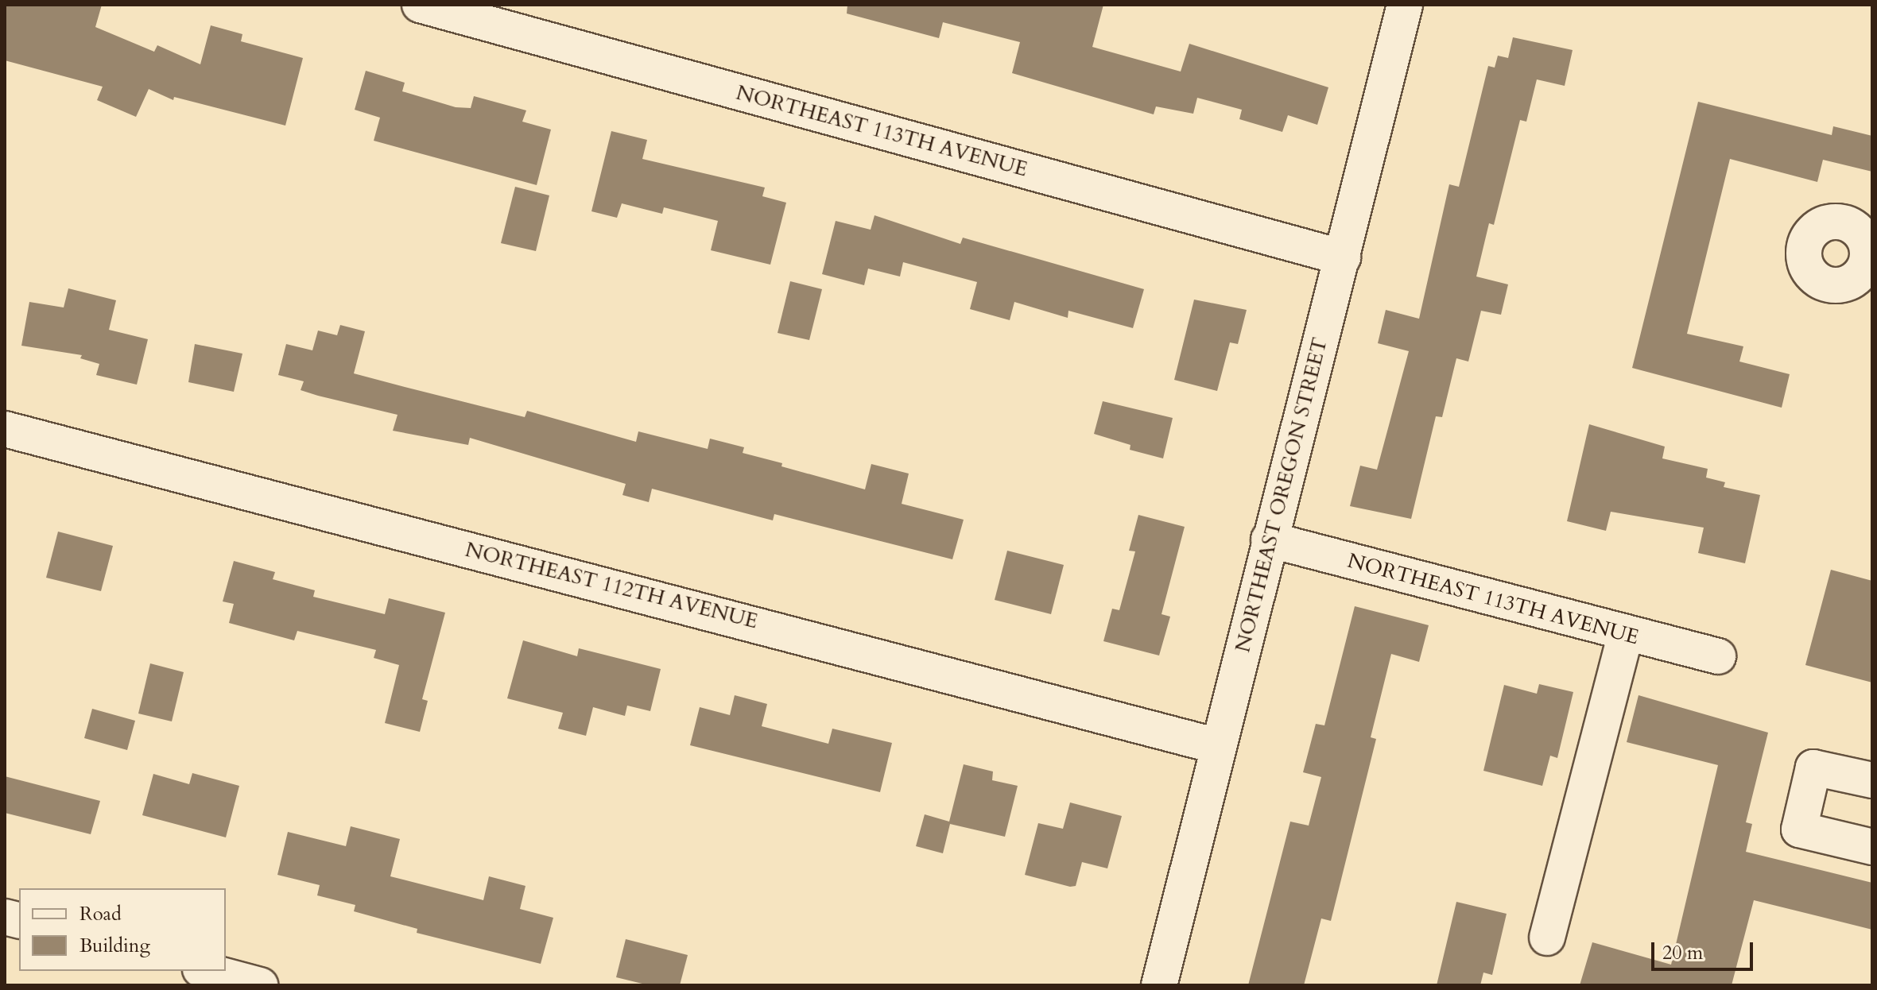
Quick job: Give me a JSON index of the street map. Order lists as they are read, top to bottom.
{
  "streets": {
    "street": ["NORTHEAST 113TH AVENUE", "NORTHEAST OREGON STREET", "NORTHEAST 112TH AVENUE"]
  },
  "crossings": [
    ["NORTHEAST 113TH AVENUE", "NORTHEAST OREGON STREET"],
    ["NORTHEAST OREGON STREET", "NORTHEAST 112TH AVENUE"]
  ],
  "legend": ["Road", "Building"],
  "scale_bar": "20 m"
}
